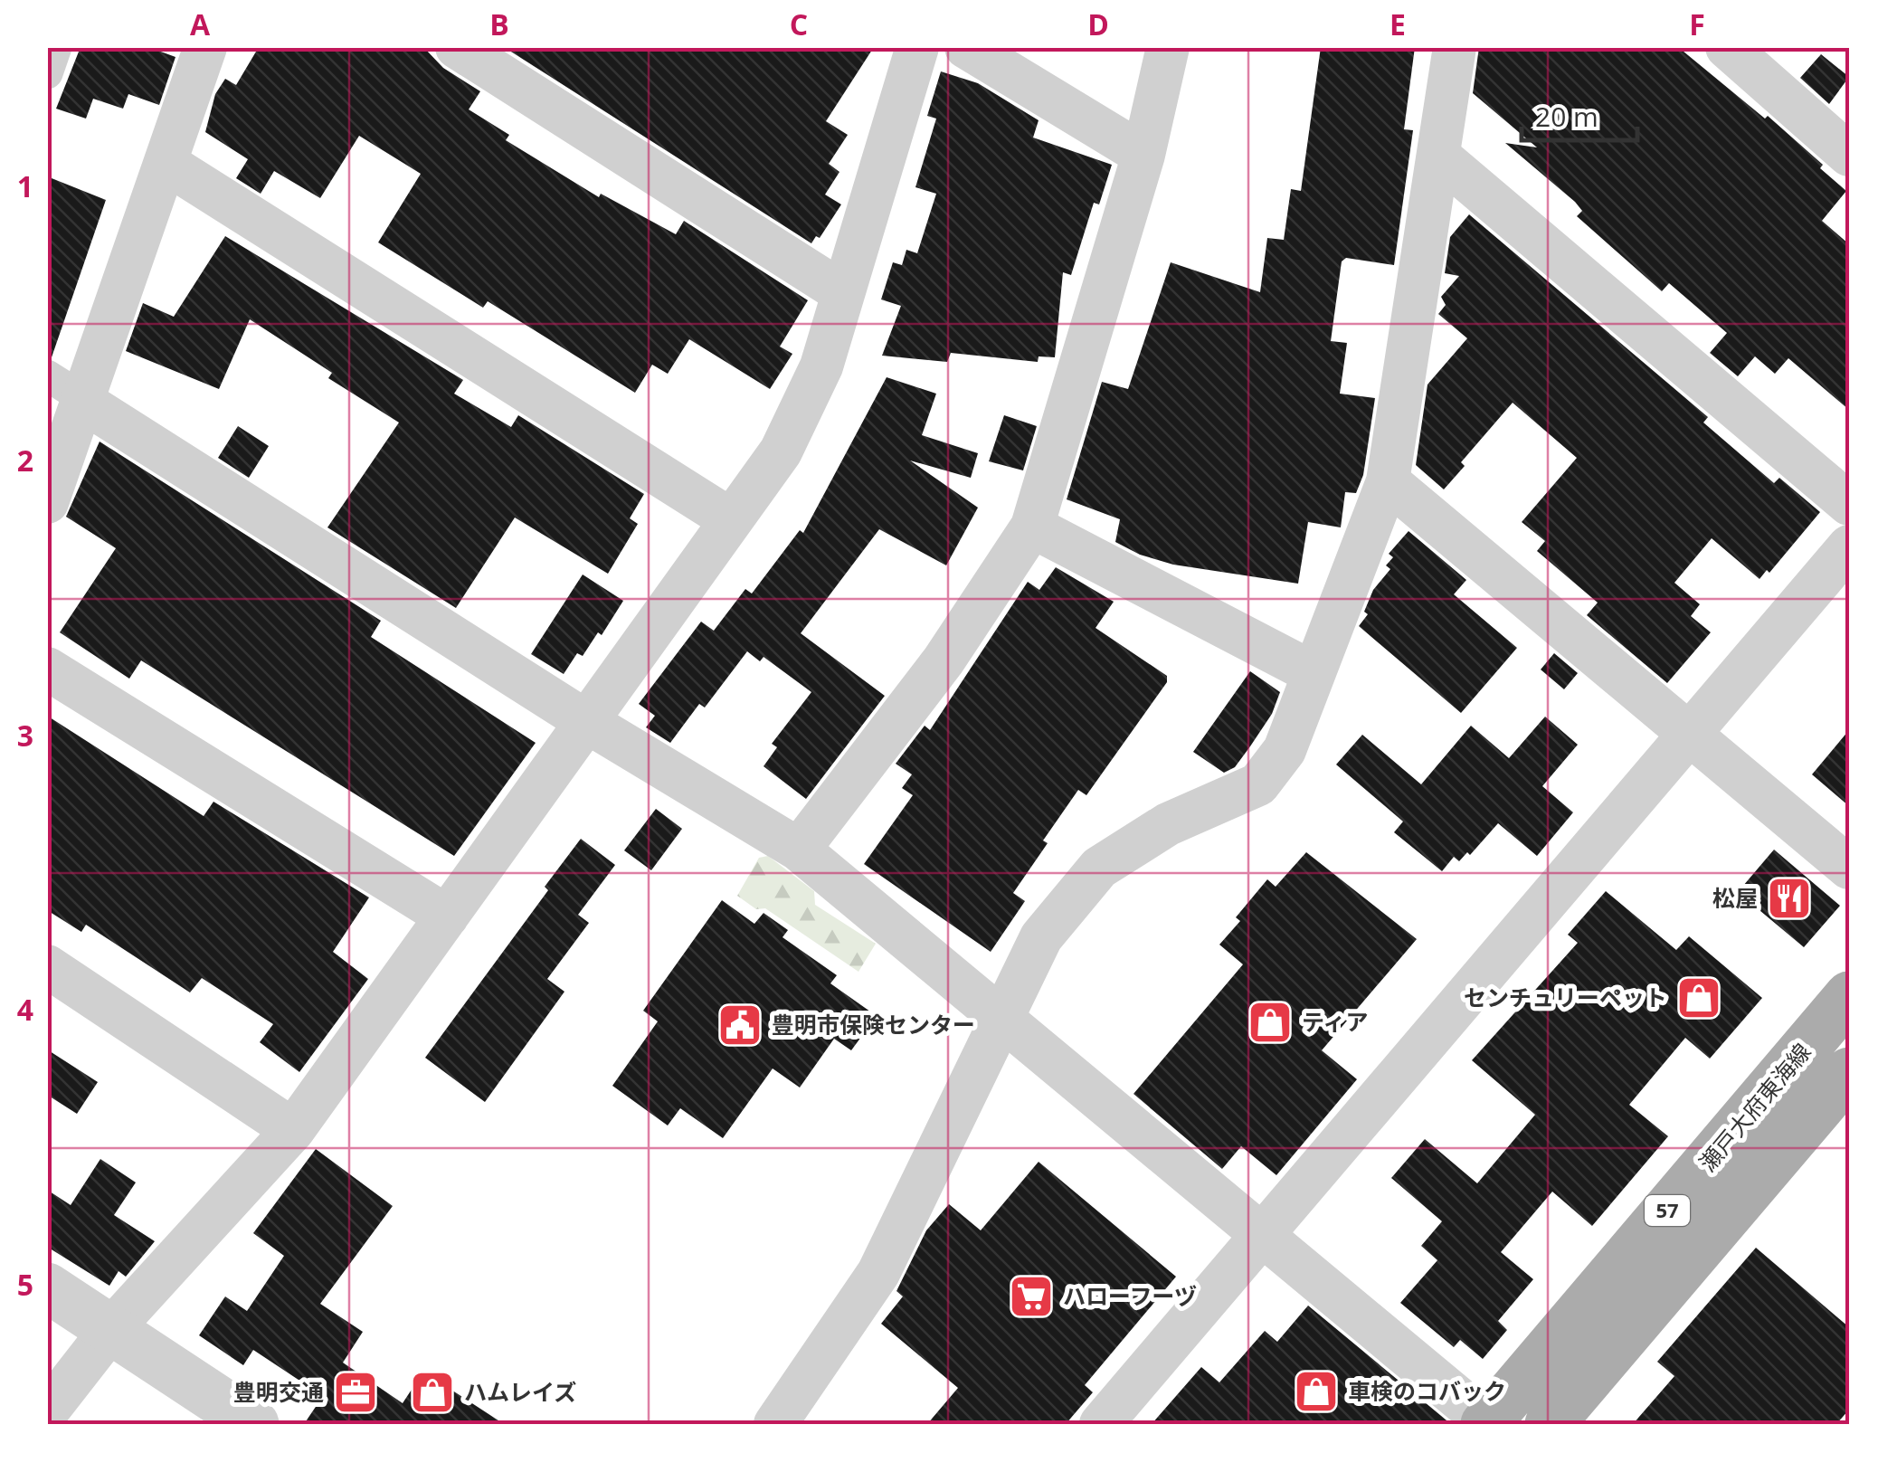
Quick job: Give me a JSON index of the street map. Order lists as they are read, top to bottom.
{
  "streets": {
    "main road": ["瀬戸大府東海線", "57"]
  },
  "places": {
    "restaurant": ["松屋"],
    "shop": [
      "センチュリーペット",
      "ティア",
      "車検のコバック",
      "ハムレイズ"
    ],
    "public building": ["豊明市保険センター"],
    "supermarket": ["ハローフーヅ"],
    "office": ["豊明交通"]
  },
  "scale_bar": "20 m",
  "grid": {
    "columns": [
      "A",
      "B",
      "C",
      "D",
      "E",
      "F"
    ],
    "rows": [
      "1",
      "2",
      "3",
      "4",
      "5"
    ]
  }
}
